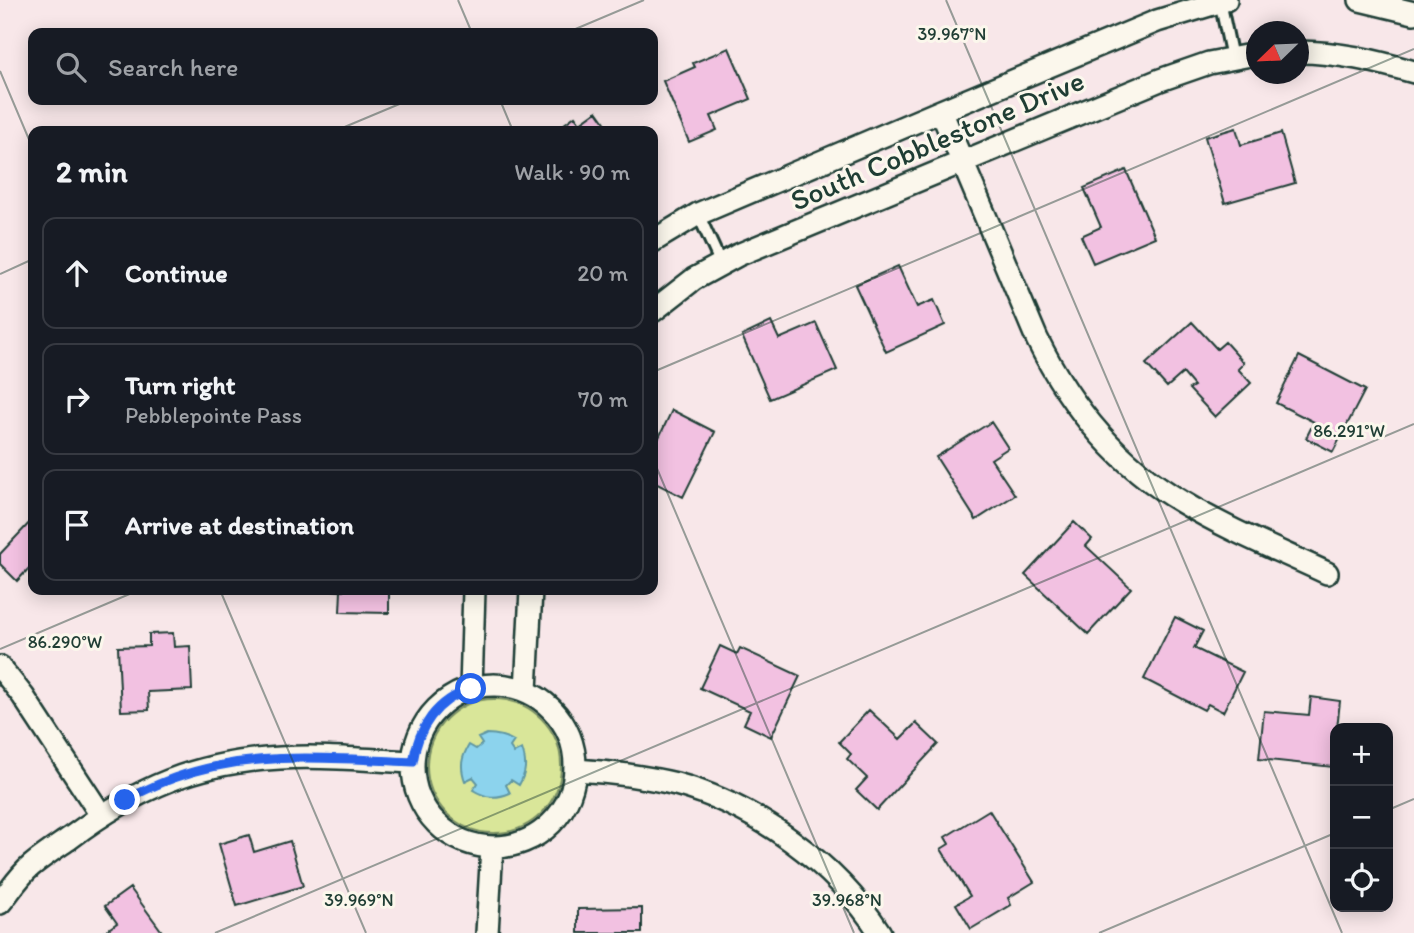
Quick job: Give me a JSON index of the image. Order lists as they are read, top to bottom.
{
  "streets": {
    "street": ["South Cobblestone Drive"]
  },
  "north": "bottom left",
  "page": {
    "search": "Search here",
    "heading": ["2 min", "Walk · 90 m"],
    "list": [
      ["Continue", "20 m"],
      ["Turn right", "Pebblepointe Pass", "70 m"],
      "Arrive at destination"
    ],
    "map_buttons": ["+", "−"]
  },
  "coordinates": [
    "39.967°N",
    "86.291°W",
    "86.290°W",
    "39.969°N",
    "39.968°N"
  ]
}
